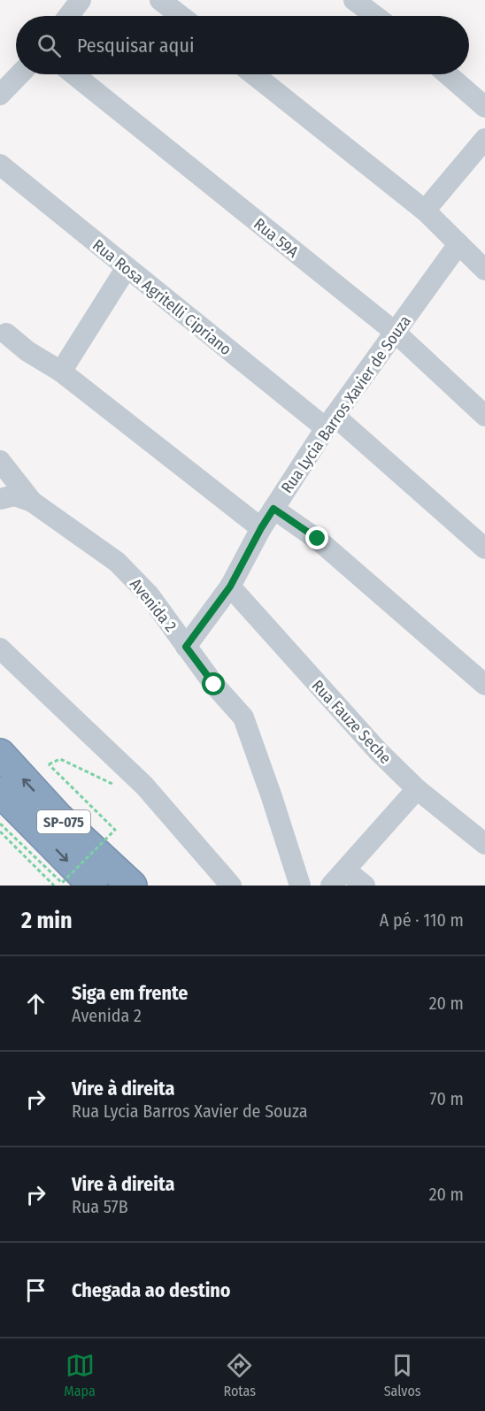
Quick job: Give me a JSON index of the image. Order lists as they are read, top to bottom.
{
  "streets": {
    "highway": ["SP-075"],
    "street": [
      "Rua 59A",
      "Rua Rosa Agritelli Cipriano",
      "Rua Lycia Barros Xavier de Souza",
      "Avenida 2",
      "Rua Fauze Seche"
    ]
  },
  "crossings": [
    ["Rua 59A", "Rua Lycia Barros Xavier de Souza"],
    ["Rua Rosa Agritelli Cipriano", "Rua Lycia Barros Xavier de Souza"],
    ["Rua Lycia Barros Xavier de Souza", "Avenida 2"],
    ["Rua Lycia Barros Xavier de Souza", "Rua Fauze Seche"]
  ],
  "page": {
    "search": "Pesquisar aqui",
    "heading": ["2 min", "A pé · 110 m"],
    "list": [
      ["Siga em frente", "Avenida 2", "20 m"],
      ["Vire à direita", "Rua Lycia Barros Xavier de Souza", "70 m"],
      ["Vire à direita", "Rua 57B", "20 m"],
      "Chegada ao destino"
    ],
    "nav": ["Mapa", "Rotas", "Salvos"]
  }
}
